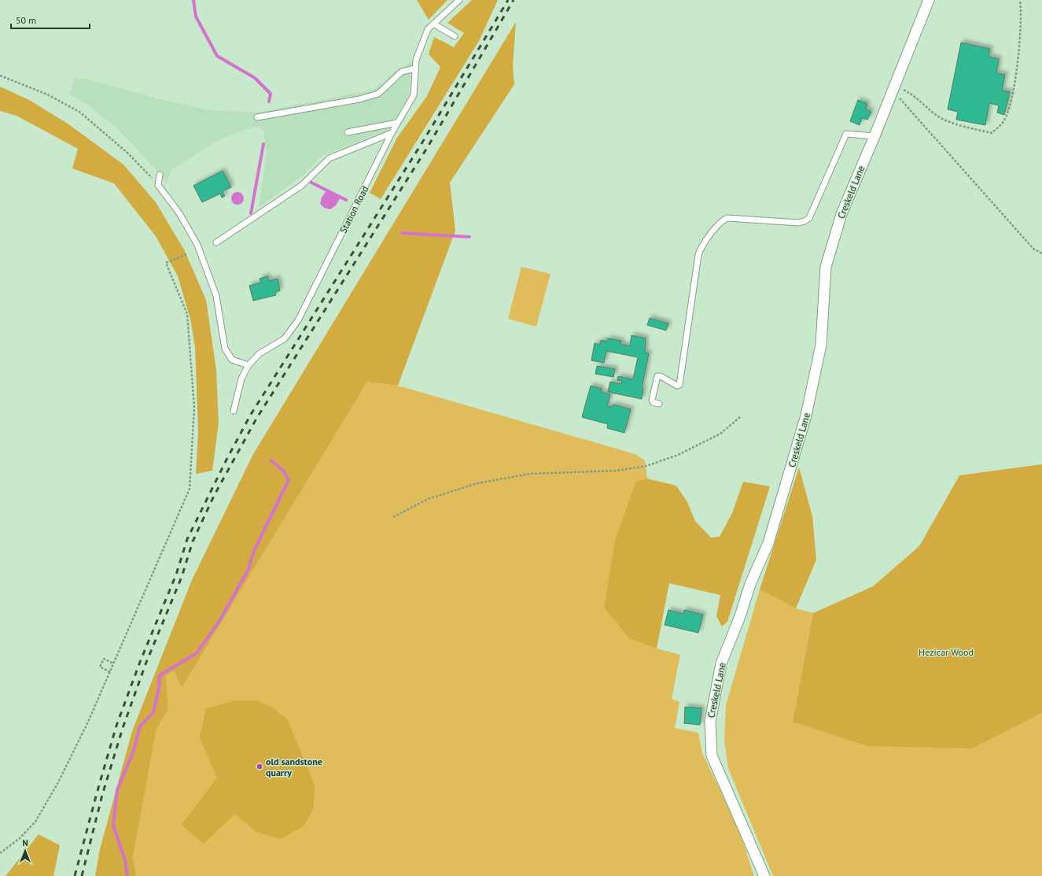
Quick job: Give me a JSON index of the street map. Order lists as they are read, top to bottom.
{
  "streets": {
    "street": ["Creskeld Lane"],
    "lane": ["Station Road"]
  },
  "parks": ["Hezicar Wood"],
  "places": ["old sandstone quarry"],
  "scale_bar": "50 m",
  "north": "top"
}
